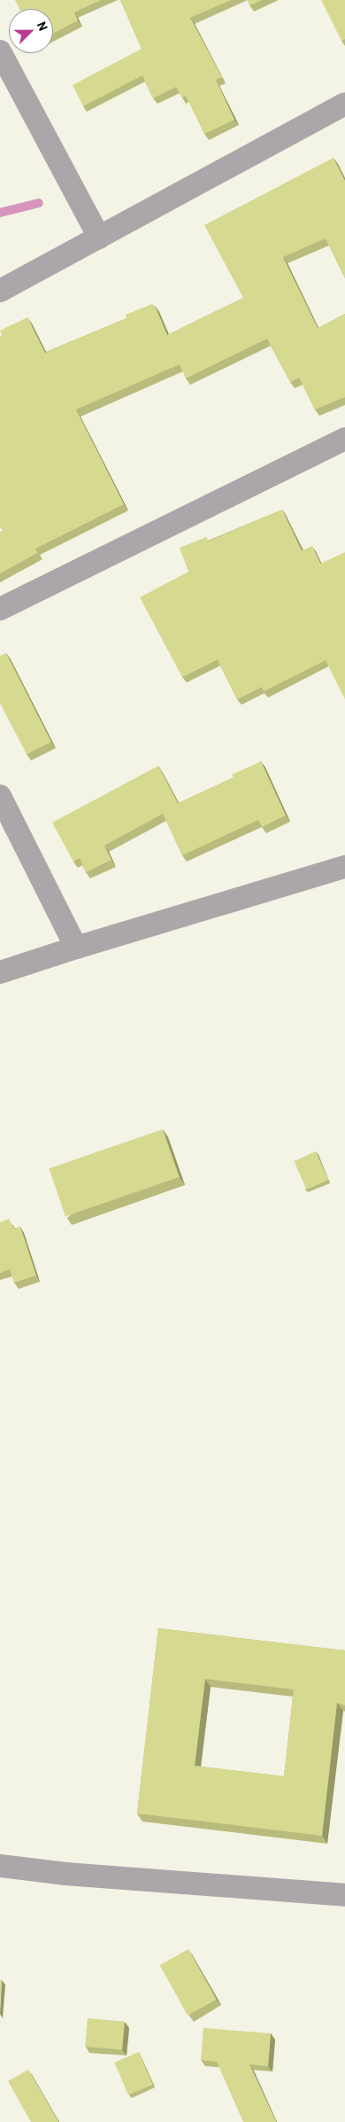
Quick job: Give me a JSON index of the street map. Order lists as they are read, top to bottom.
{
  "north": "top right"
}
